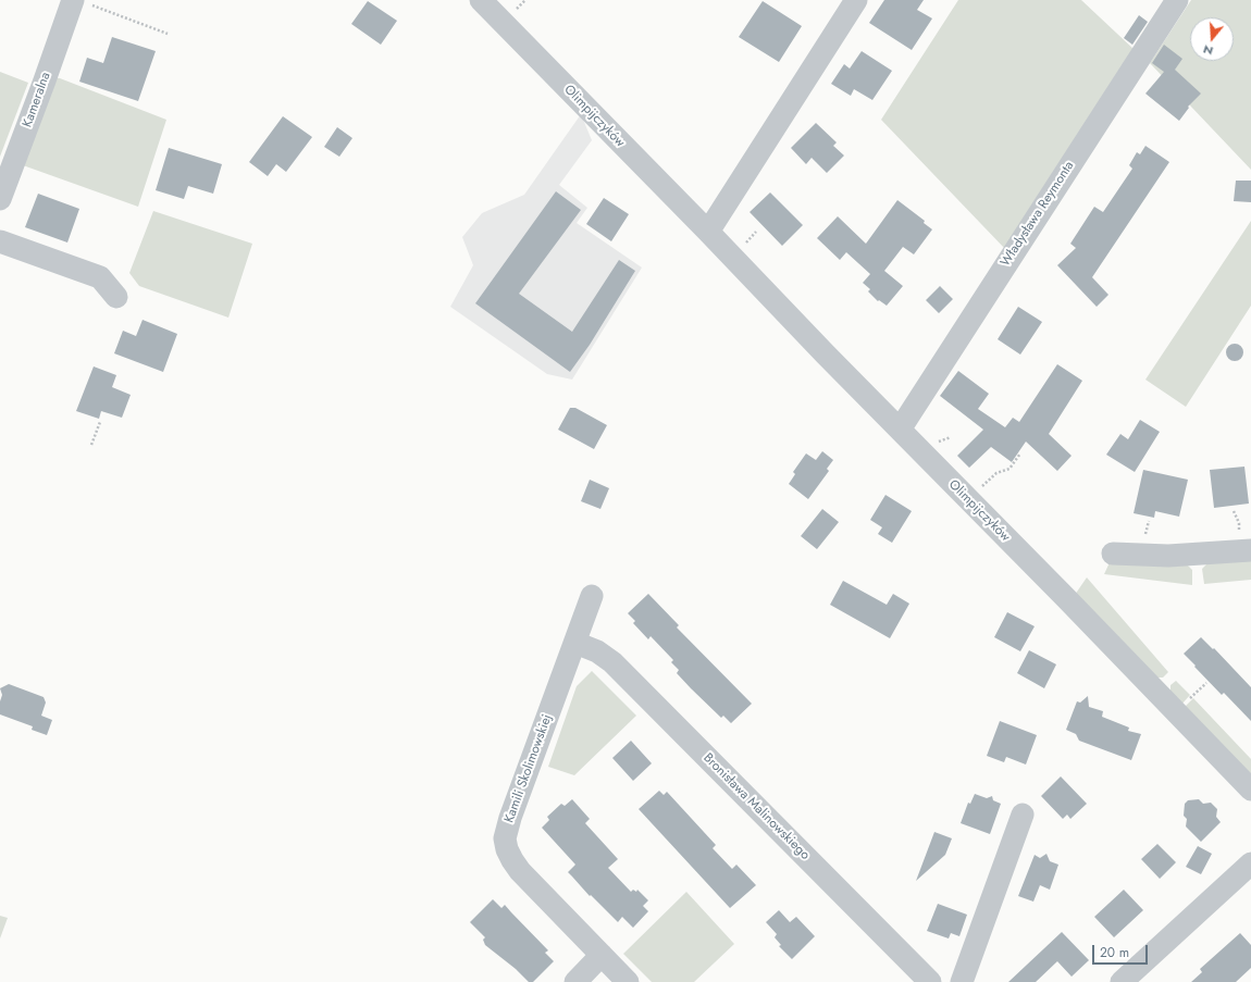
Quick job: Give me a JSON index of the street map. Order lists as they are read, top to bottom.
{
  "streets": {
    "street": [
      "Kameralna",
      "Olimpijczyków",
      "Władysława Reymonta",
      "Kamili Skolimowskiej",
      "Bronisława Malinowskiego"
    ]
  },
  "crossings": [
    ["Olimpijczyków", "Władysława Reymonta"],
    ["Kamili Skolimowskiej", "Bronisława Malinowskiego"]
  ],
  "scale_bar": "20 m",
  "north": "bottom"
}
